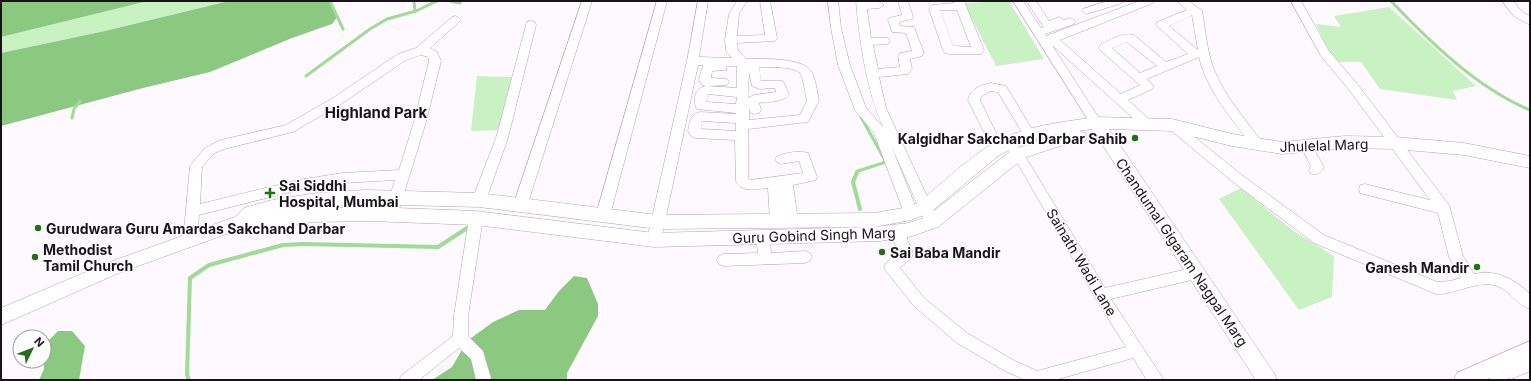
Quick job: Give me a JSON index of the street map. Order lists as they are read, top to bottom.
{
  "streets": {
    "street": [
      "Jhulelal Marg",
      "Guru Gobind Singh Marg",
      "Chandumal Gigaram Nagpal Marg",
      "Sainath Wadi Lane"
    ]
  },
  "crossings": [
    ["Jhulelal Marg", "Guru Gobind Singh Marg"],
    ["Guru Gobind Singh Marg", "Chandumal Gigaram Nagpal Marg"],
    ["Guru Gobind Singh Marg", "Sainath Wadi Lane"]
  ],
  "districts": ["Highland Park"],
  "places": {
    "other": [
      "Kalgidhar Sakchand Darbar Sahib",
      "Gurudwara Guru Amardas Sakchand Darbar",
      "Sai Baba Mandir",
      "Methodist Tamil Church",
      "Ganesh Mandir"
    ],
    "health": ["Sai Siddhi Hospital, Mumbai"]
  },
  "north": "top right"
}
